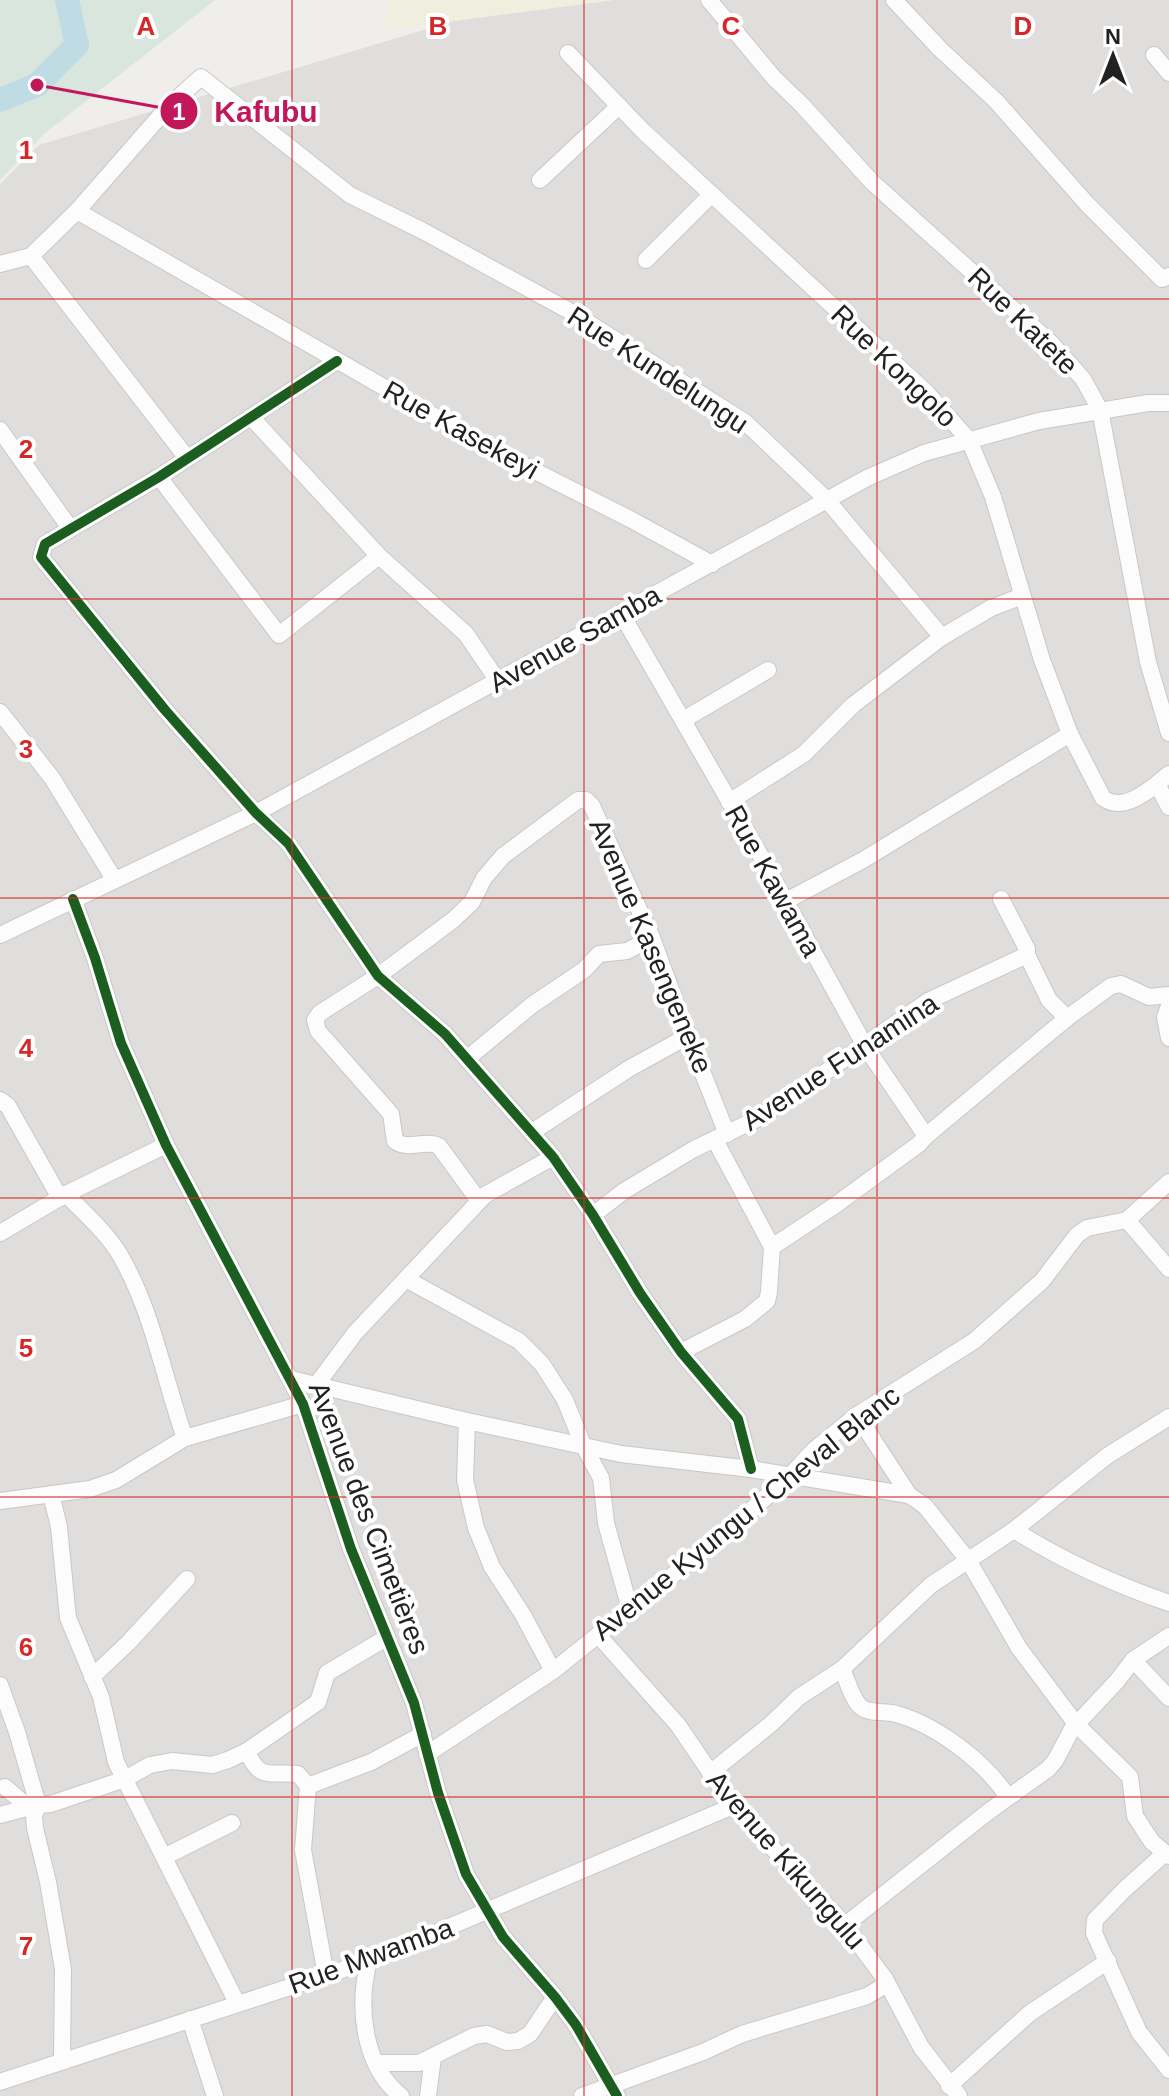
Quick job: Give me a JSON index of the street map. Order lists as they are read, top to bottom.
{
  "streets": {
    "street": [
      "Rue Katete",
      "Rue Kongolo",
      "Rue Kundelungu",
      "Rue Kasekeyi",
      "Avenue Samba",
      "Rue Kawama",
      "Avenue Kasengeneke",
      "Avenue Funamina",
      "Avenue Kyungu / Cheval Blanc",
      "Avenue des Cimetières",
      "Avenue Kikungulu",
      "Rue Mwamba"
    ]
  },
  "crossings": [
    ["Rue Katete", "Avenue Samba"],
    ["Rue Kongolo", "Avenue Samba"],
    ["Rue Kundelungu", "Rue Kasekeyi"],
    ["Rue Kundelungu", "Avenue Samba"],
    ["Rue Kasekeyi", "Avenue Samba"],
    ["Avenue Samba", "Rue Kawama"],
    ["Avenue Samba", "Avenue des Cimetières"],
    ["Rue Kawama", "Avenue Funamina"],
    ["Avenue Kasengeneke", "Avenue Funamina"],
    ["Avenue Kyungu / Cheval Blanc", "Avenue des Cimetières"],
    ["Avenue Kyungu / Cheval Blanc", "Avenue Kikungulu"],
    ["Avenue des Cimetières", "Rue Mwamba"],
    ["Avenue Kikungulu", "Rue Mwamba"]
  ],
  "places": ["Kafubu"],
  "north": "top",
  "grid": {
    "columns": [
      "A",
      "B",
      "C",
      "D"
    ],
    "rows": [
      "1",
      "2",
      "3",
      "4",
      "5",
      "6",
      "7"
    ]
  }
}
